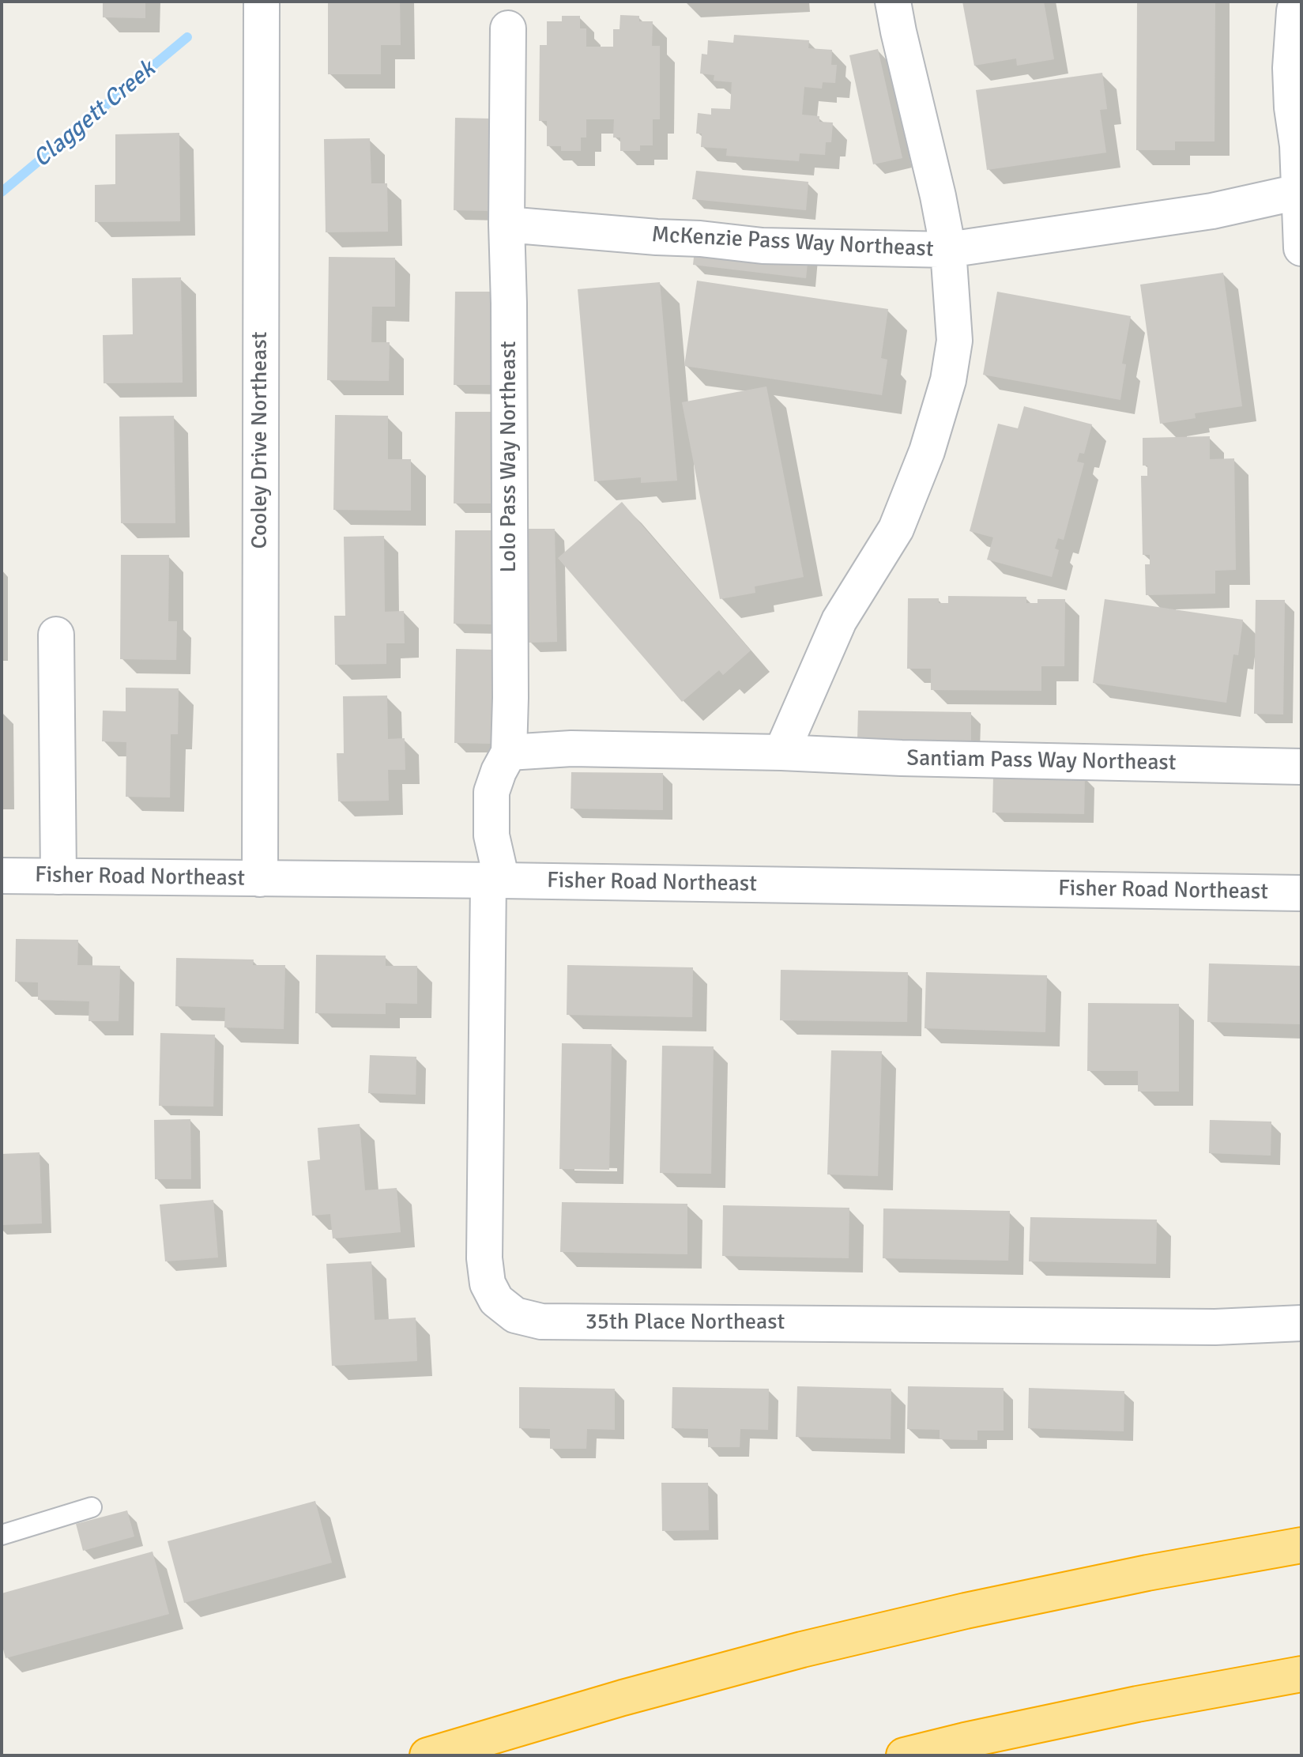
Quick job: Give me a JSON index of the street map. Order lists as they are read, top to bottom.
{
  "streets": {
    "street": [
      "McKenzie Pass Way Northeast",
      "Cooley Drive Northeast",
      "Lolo Pass Way Northeast",
      "Santiam Pass Way Northeast",
      "Fisher Road Northeast",
      "35th Place Northeast"
    ]
  },
  "crossings": [
    ["McKenzie Pass Way Northeast", "Lolo Pass Way Northeast"],
    ["Cooley Drive Northeast", "Fisher Road Northeast"],
    ["Lolo Pass Way Northeast", "Santiam Pass Way Northeast"],
    ["Lolo Pass Way Northeast", "Fisher Road Northeast"],
    ["Lolo Pass Way Northeast", "35th Place Northeast"],
    ["Fisher Road Northeast", "35th Place Northeast"]
  ],
  "water": ["Claggett Creek"]
}
